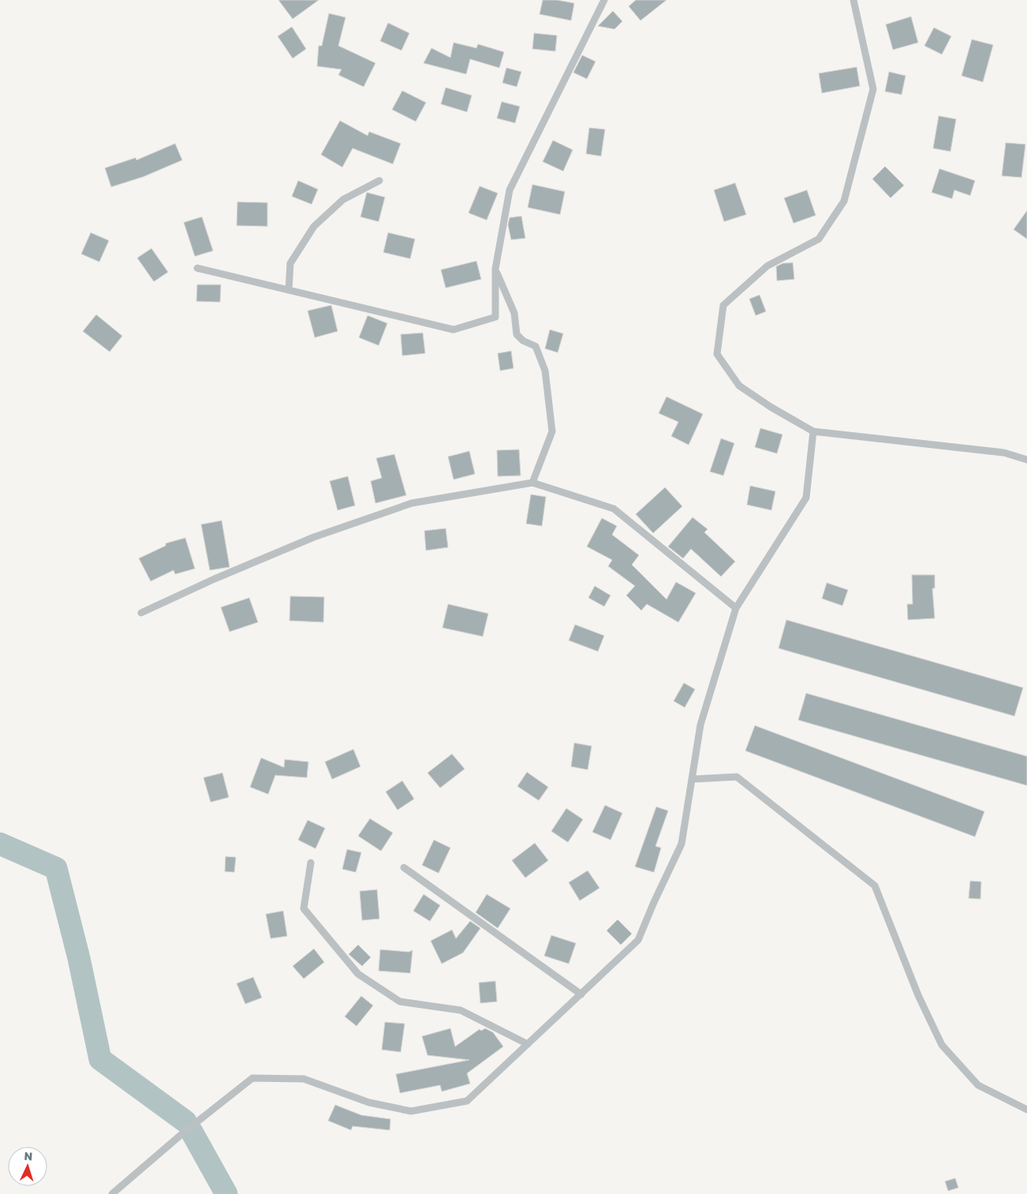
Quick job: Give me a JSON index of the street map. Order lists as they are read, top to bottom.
{
  "north": "top"
}
